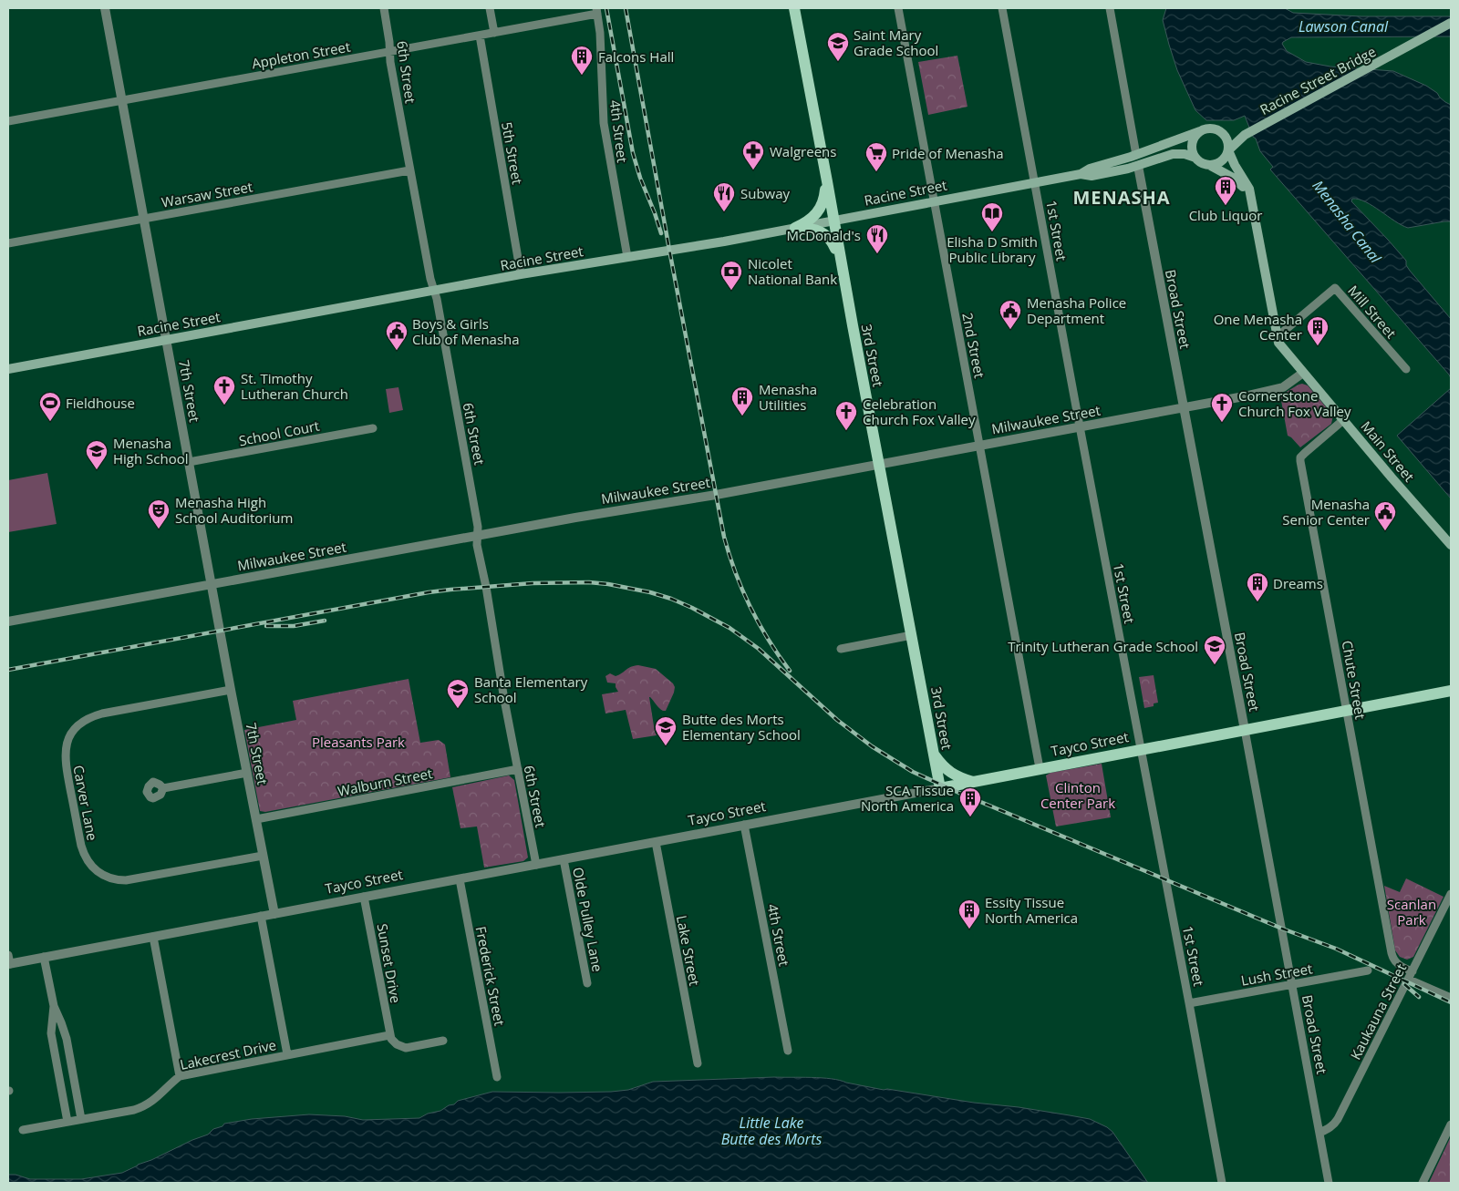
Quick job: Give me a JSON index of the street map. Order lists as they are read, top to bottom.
{
  "streets": {
    "main road": [
      "Racine Street Bridge",
      "Racine Street",
      "3rd Street",
      "Main Street",
      "Tayco Street"
    ],
    "street": [
      "Appleton Street",
      "6th Street",
      "4th Street",
      "5th Street",
      "Warsaw Street",
      "1st Street",
      "Broad Street",
      "Mill Street",
      "2nd Street",
      "7th Street",
      "Milwaukee Street",
      "School Court",
      "Chute Street",
      "Walburn Street",
      "Carver Lane",
      "Olde Pulley Lane",
      "Lake Street",
      "Sunset Drive",
      "Lush Street",
      "Frederick Street",
      "Kaukauna Street",
      "Lakecrest Drive"
    ]
  },
  "crossings": [
    ["Appleton Street", "6th Street"],
    ["Appleton Street", "4th Street"],
    ["Appleton Street", "5th Street"],
    ["Appleton Street", "7th Street"],
    ["6th Street", "Racine Street"],
    ["6th Street", "Warsaw Street"],
    ["6th Street", "Milwaukee Street"],
    ["6th Street", "Tayco Street"],
    ["6th Street", "Walburn Street"],
    ["4th Street", "Racine Street"],
    ["4th Street", "Tayco Street"],
    ["5th Street", "Racine Street"],
    ["Racine Street", "1st Street"],
    ["Racine Street", "Broad Street"],
    ["Racine Street", "2nd Street"],
    ["Racine Street", "3rd Street"],
    ["Racine Street", "7th Street"],
    ["Racine Street", "Main Street"],
    ["Warsaw Street", "7th Street"],
    ["1st Street", "Milwaukee Street"],
    ["1st Street", "Tayco Street"],
    ["1st Street", "Lush Street"],
    ["Broad Street", "Milwaukee Street"],
    ["Broad Street", "Tayco Street"],
    ["Broad Street", "Lush Street"],
    ["Broad Street", "Kaukauna Street"],
    ["Mill Street", "Main Street"],
    ["2nd Street", "Milwaukee Street"],
    ["2nd Street", "Tayco Street"],
    ["3rd Street", "Milwaukee Street"],
    ["3rd Street", "Tayco Street"],
    ["7th Street", "Milwaukee Street"],
    ["7th Street", "School Court"],
    ["7th Street", "Tayco Street"],
    ["7th Street", "Walburn Street"],
    ["7th Street", "Carver Lane"],
    ["Milwaukee Street", "Main Street"],
    ["Main Street", "Chute Street"],
    ["Chute Street", "Tayco Street"],
    ["Chute Street", "Kaukauna Street"],
    ["Tayco Street", "Olde Pulley Lane"],
    ["Tayco Street", "Lake Street"],
    ["Tayco Street", "Sunset Drive"],
    ["Tayco Street", "Frederick Street"],
    ["Sunset Drive", "Lakecrest Drive"]
  ],
  "districts": ["MENASHA"],
  "water": ["Lawson Canal", "Menasha Canal", "Little Lake Butte des Morts"],
  "parks": ["Pleasants Park", "Clinton Center Park", "Scanlan Park"],
  "places": {
    "school or university": [
      "Saint Mary Grade School",
      "Menasha High School",
      "Trinity Lutheran Grade School",
      "Banta Elementary School",
      "Butte des Morts Elementary School"
    ],
    "building": [
      "Falcons Hall",
      "Club Liquor",
      "One Menasha Center",
      "Menasha Utilities",
      "Dreams",
      "SCA Tissue North America",
      "Essity Tissue North America"
    ],
    "pharmacy": ["Walgreens"],
    "supermarket": ["Pride of Menasha"],
    "restaurant": ["Subway", "McDonald's"],
    "library": ["Elisha D Smith Public Library"],
    "bank": ["Nicolet National Bank"],
    "public building": ["Menasha Police Department", "Boys & Girls Club of Menasha", "Menasha Senior Center"],
    "church": ["St. Timothy Lutheran Church", "Cornerstone Church Fox Valley", "Celebration Church Fox Valley"],
    "sports": ["Fieldhouse"],
    "theatre": ["Menasha High School Auditorium"]
  }
}
